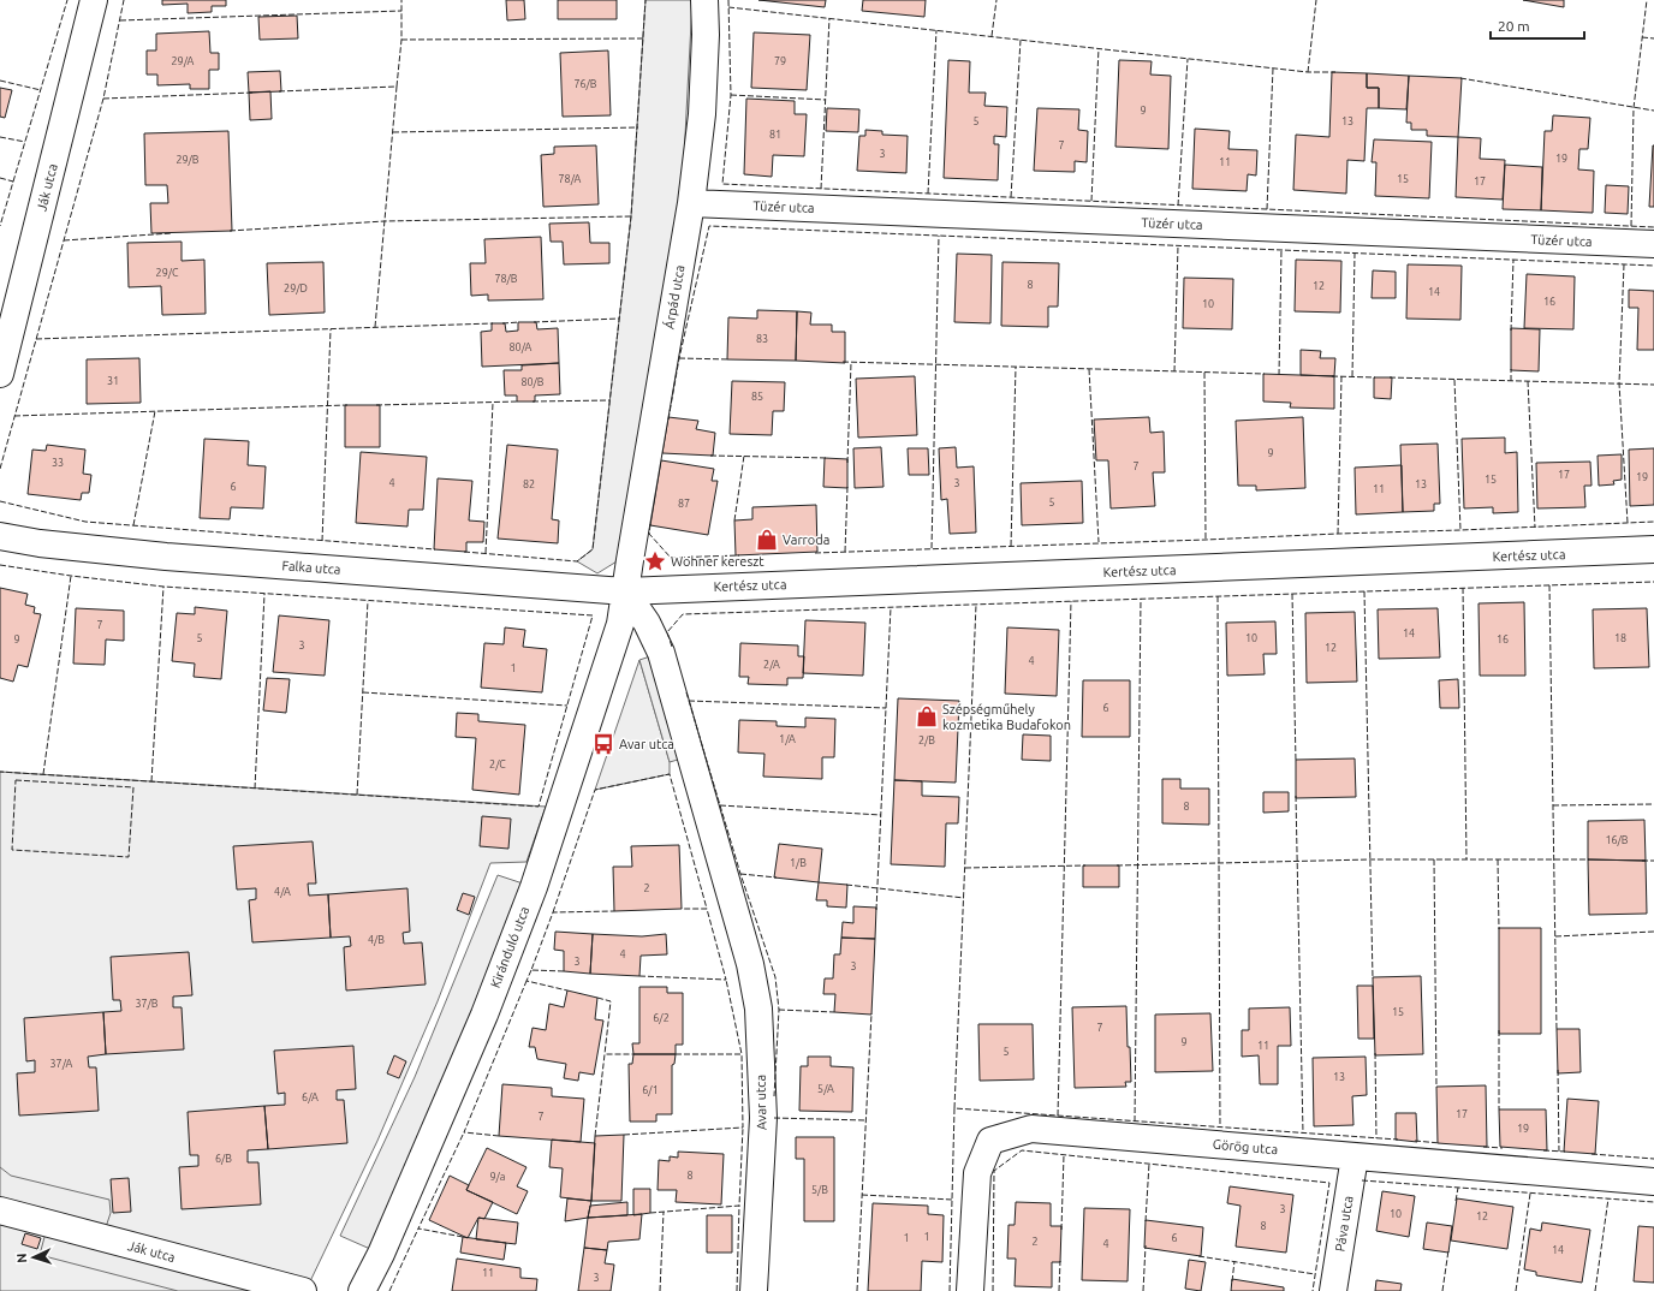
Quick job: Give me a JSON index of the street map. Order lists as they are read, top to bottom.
{
  "streets": {
    "street": [
      "Ják utca",
      "Tüzér utca",
      "Árpád utca",
      "Kertész utca",
      "Falka utca",
      "Kiránduló utca",
      "Avar utca",
      "Görög utca",
      "Páva utca"
    ]
  },
  "crossings": [
    ["Tüzér utca", "Árpád utca"],
    ["Árpád utca", "Kertész utca"],
    ["Árpád utca", "Falka utca"],
    ["Árpád utca", "Kiránduló utca"],
    ["Árpád utca", "Avar utca"],
    ["Kertész utca", "Falka utca"],
    ["Kertész utca", "Kiránduló utca"],
    ["Kertész utca", "Avar utca"],
    ["Falka utca", "Kiránduló utca"],
    ["Falka utca", "Avar utca"],
    ["Kiránduló utca", "Avar utca"],
    ["Görög utca", "Páva utca"]
  ],
  "places": {
    "shop": ["Varroda", "Szépségműhely kozmetika Budafokon"],
    "place": ["Wohner kereszt"],
    "bus stop": ["Avar utca"]
  },
  "house_numbers": [
    "29/A",
    "79",
    "76/B",
    "9",
    "5",
    "13",
    "81",
    "7",
    "3",
    "19",
    "29/B",
    "11",
    "78/A",
    "15",
    "17",
    "29/C",
    "78/B",
    "8",
    "12",
    "29/D",
    "14",
    "16",
    "10",
    "83",
    "80/A",
    "31",
    "80/B",
    "85",
    "9",
    "33",
    "7",
    "17",
    "19",
    "15",
    "4",
    "3",
    "82",
    "13",
    "6",
    "11",
    "5",
    "87",
    "7",
    "14",
    "5",
    "10",
    "18",
    "9",
    "16",
    "3",
    "12",
    "4",
    "2/A",
    "1",
    "6",
    "1/A",
    "2/B",
    "2/C",
    "8",
    "16/B",
    "1/B",
    "2",
    "4/A",
    "4/B",
    "4",
    "3",
    "3",
    "37/B",
    "15",
    "6/2",
    "7",
    "9",
    "11",
    "5",
    "37/A",
    "13",
    "5/A",
    "6/1",
    "6/A",
    "17",
    "7",
    "19",
    "6/B",
    "8",
    "9/a",
    "5/B",
    "3",
    "10",
    "12",
    "8",
    "1",
    "1",
    "6",
    "2",
    "4",
    "14",
    "11",
    "3"
  ],
  "scale_bar": "20 m",
  "north": "left"
}
